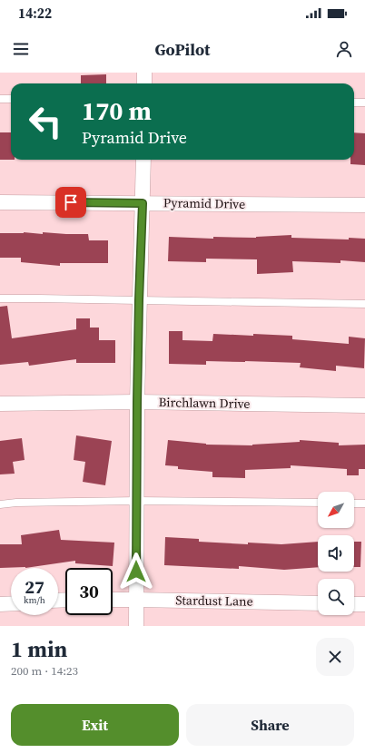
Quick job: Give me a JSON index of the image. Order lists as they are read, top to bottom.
{
  "streets": {
    "street": ["Pyramid Drive", "Birchlawn Drive", "Stardust Lane"]
  },
  "north": "bottom left",
  "page": {
    "status": "14:22",
    "header": "GoPilot",
    "turn": ["170 m", "Pyramid Drive"],
    "speed": "27 km/h",
    "limit": "30",
    "heading": ["1 min", "200 m · 14:23"],
    "buttons": ["Exit", "Share"]
  }
}
